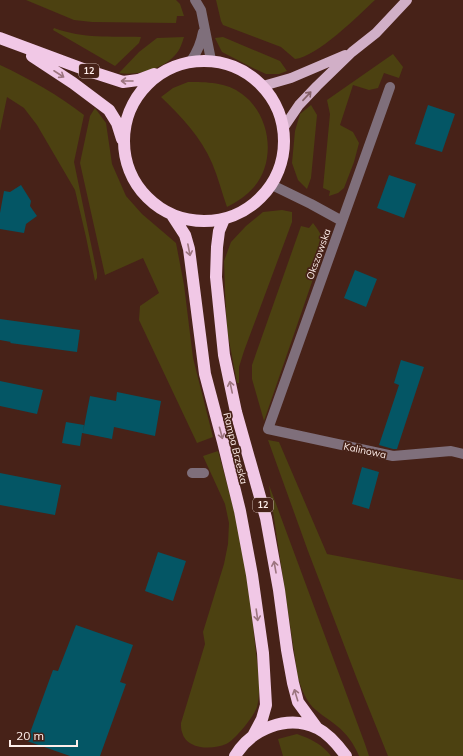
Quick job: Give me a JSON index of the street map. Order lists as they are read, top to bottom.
{
  "streets": {
    "highway": ["12", "Rampa Brzeska"],
    "street": ["Okszowska", "Kalinowa"]
  },
  "crossings": [
    ["12", "Rampa Brzeska"],
    ["Okszowska", "Kalinowa"]
  ],
  "scale_bar": "20 m"
}
